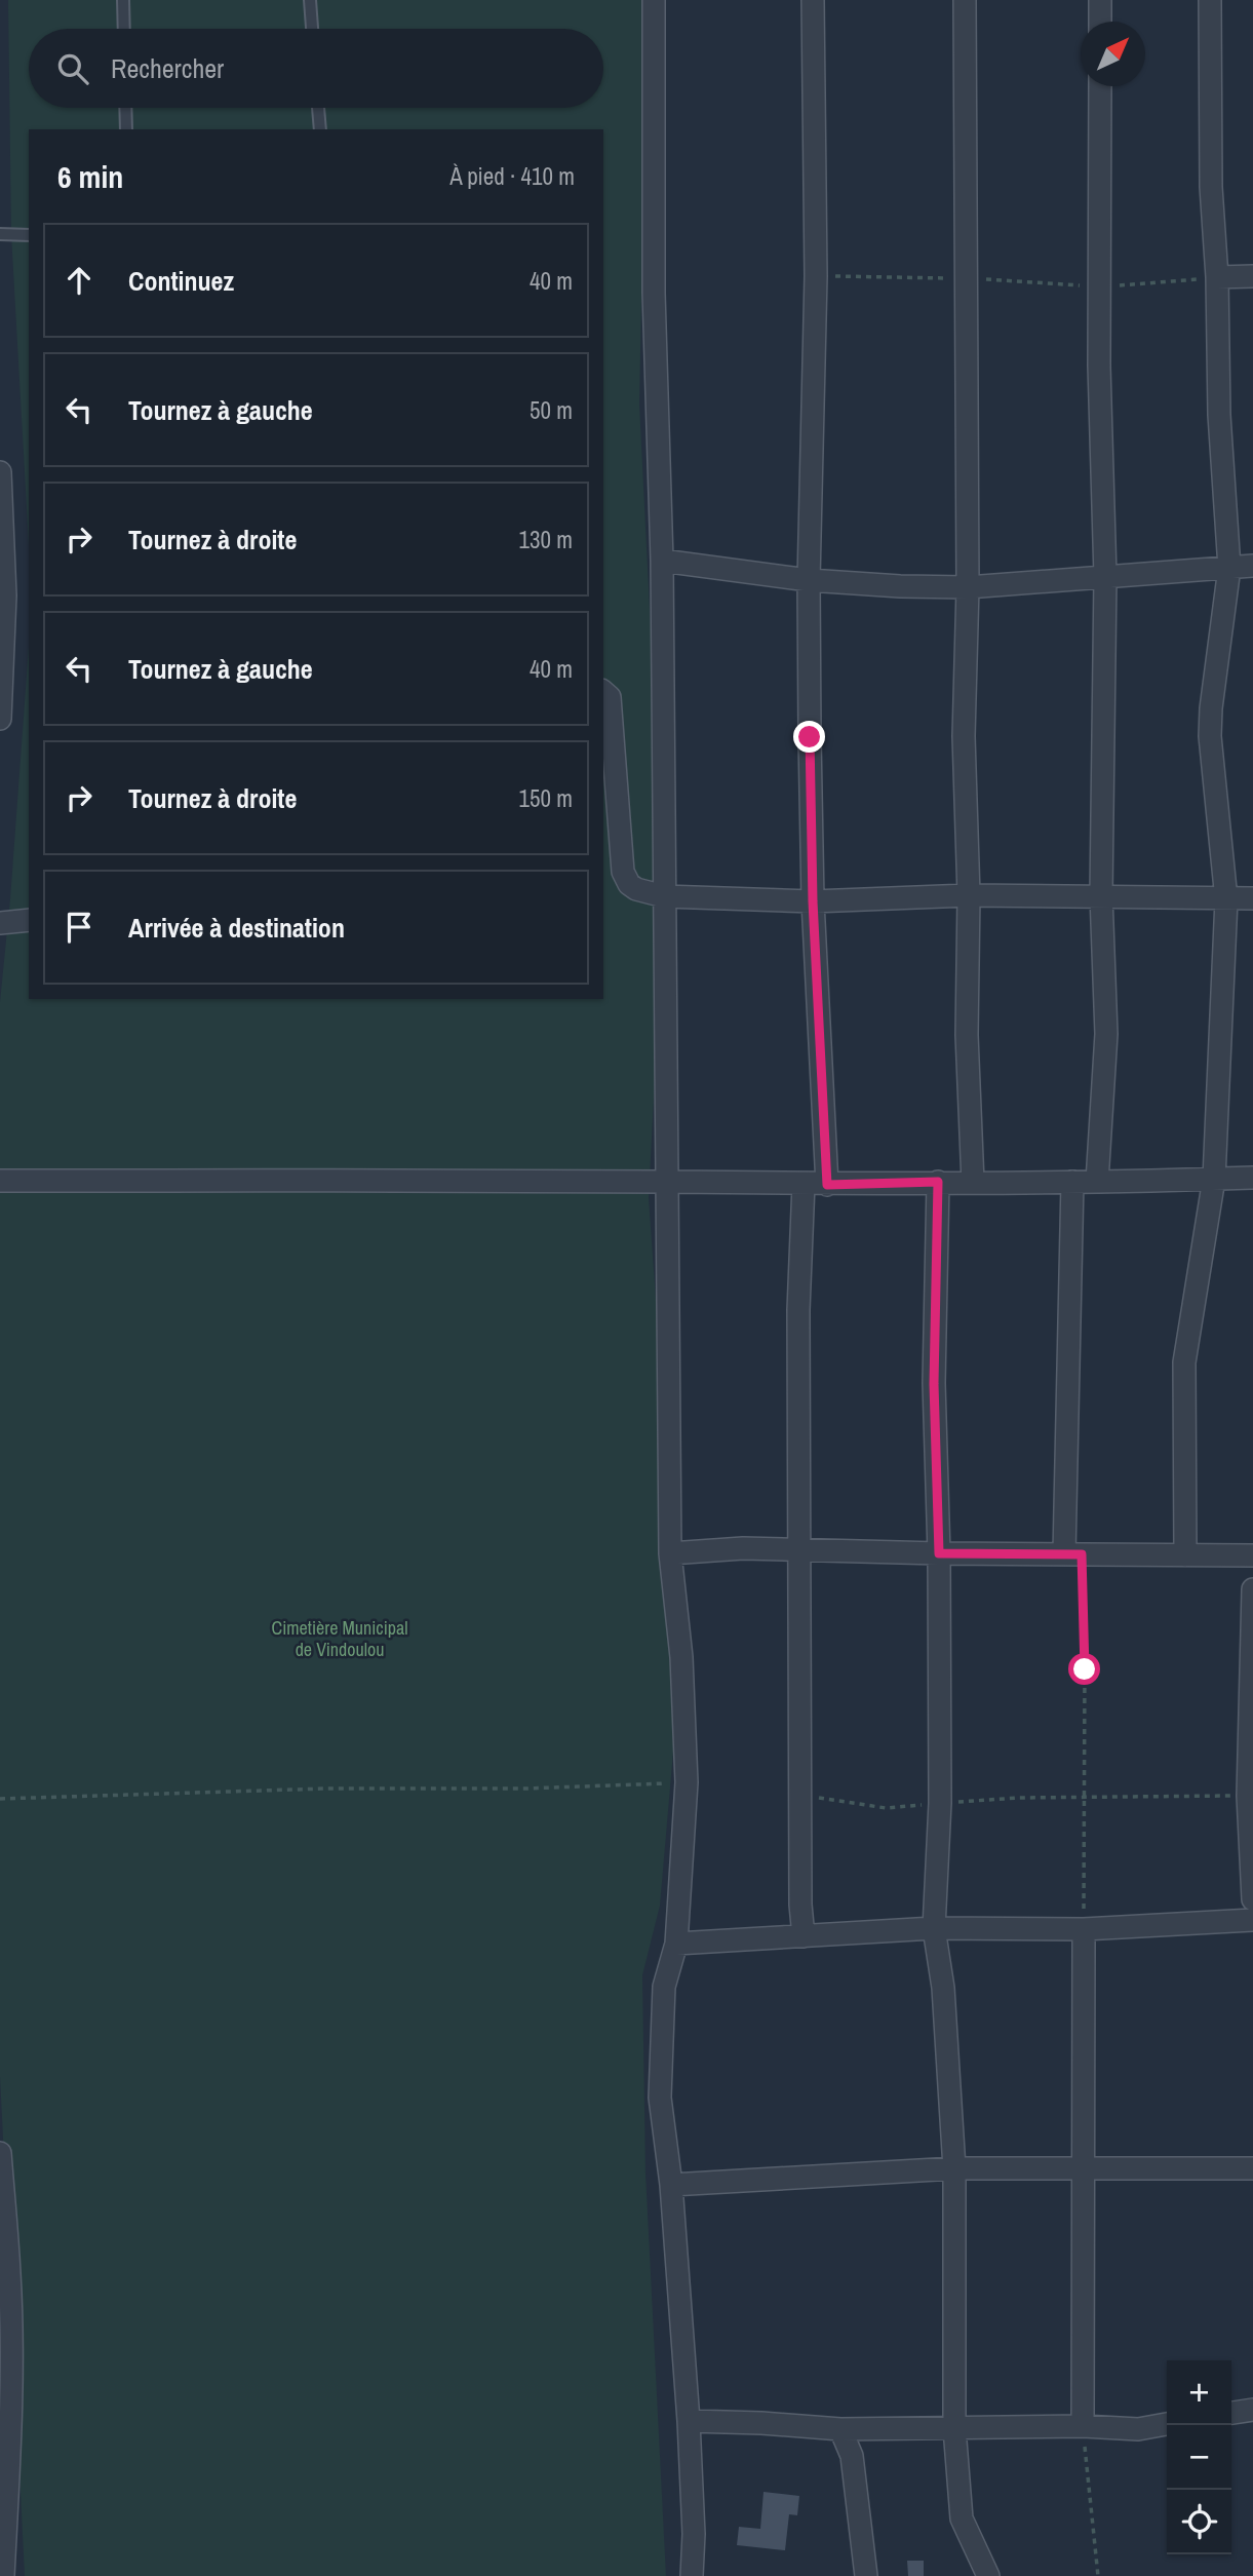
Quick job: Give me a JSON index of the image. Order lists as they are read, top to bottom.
{
  "parks": ["Cimetière Municipal de Vindoulou"],
  "north": "top right",
  "page": {
    "search": "Rechercher",
    "heading": ["6 min", "À pied · 410 m"],
    "list": [
      ["Continuez", "40 m"],
      ["Tournez à gauche", "50 m"],
      ["Tournez à droite", "130 m"],
      ["Tournez à gauche", "40 m"],
      ["Tournez à droite", "150 m"],
      "Arrivée à destination"
    ],
    "map_buttons": ["+", "−"]
  }
}
